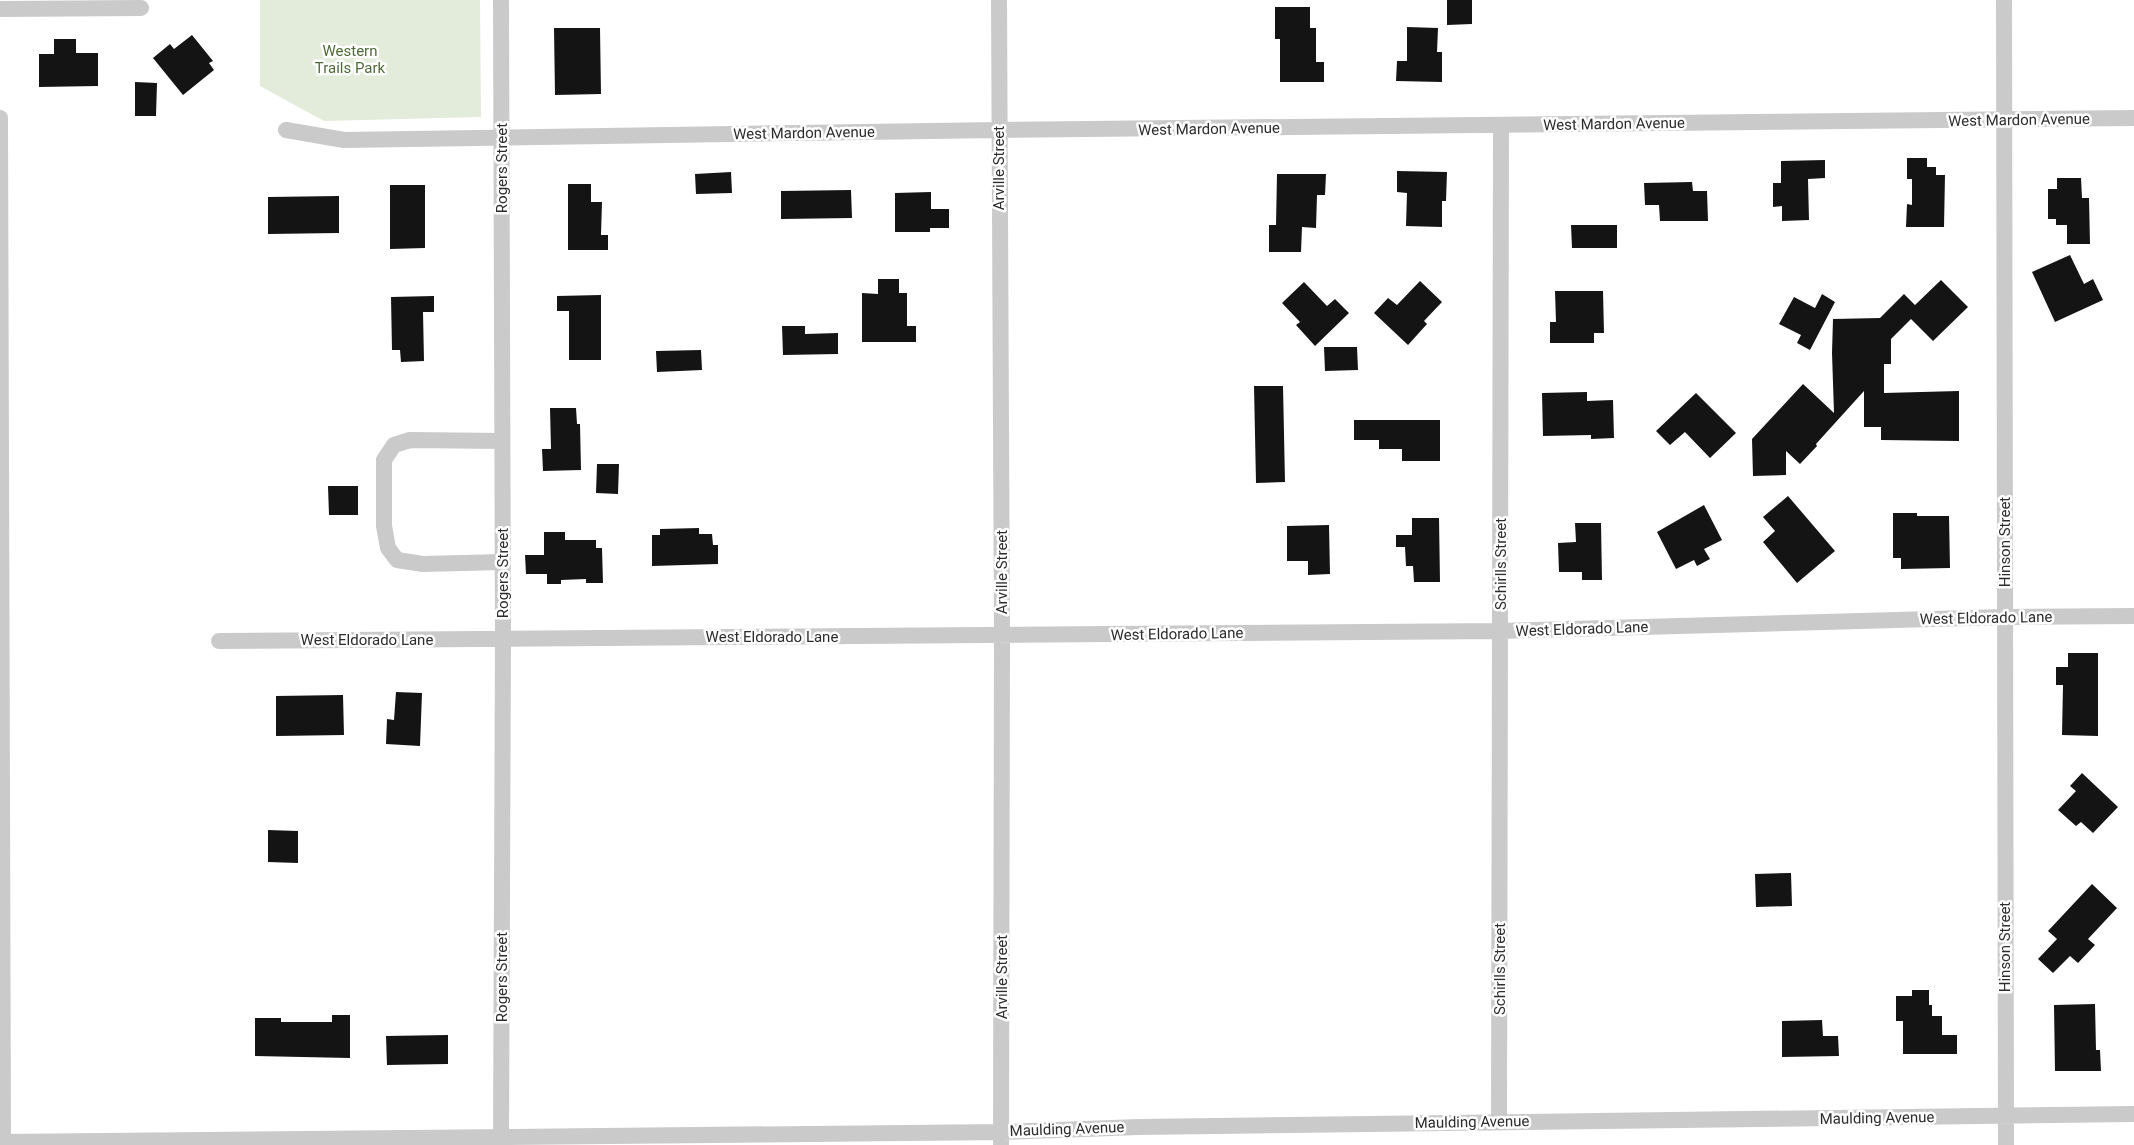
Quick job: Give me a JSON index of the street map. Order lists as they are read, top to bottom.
{
  "streets": {
    "street": [
      "West Mardon Avenue",
      "Rogers Street",
      "Arville Street",
      "Hinson Street",
      "Schirlls Street",
      "West Eldorado Lane",
      "Maulding Avenue"
    ]
  },
  "crossings": [
    ["West Mardon Avenue", "Rogers Street"],
    ["West Mardon Avenue", "Arville Street"],
    ["West Mardon Avenue", "Hinson Street"],
    ["West Mardon Avenue", "Schirlls Street"],
    ["Rogers Street", "West Eldorado Lane"],
    ["Rogers Street", "Maulding Avenue"],
    ["Arville Street", "West Eldorado Lane"],
    ["Arville Street", "Maulding Avenue"],
    ["Hinson Street", "West Eldorado Lane"],
    ["Hinson Street", "Maulding Avenue"],
    ["Schirlls Street", "West Eldorado Lane"],
    ["Schirlls Street", "Maulding Avenue"]
  ],
  "parks": ["Western Trails Park"]
}
